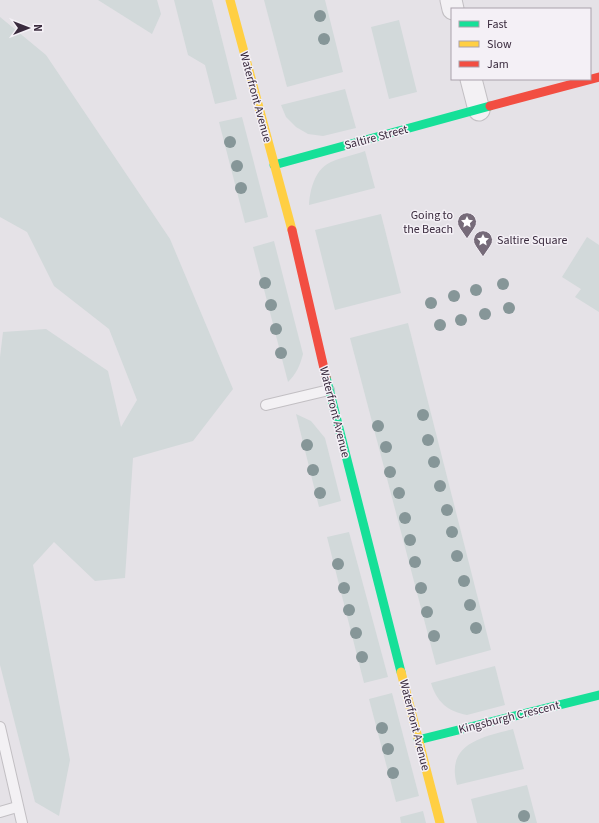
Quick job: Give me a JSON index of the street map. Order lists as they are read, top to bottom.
{
  "streets": {
    "street": ["Waterfront Avenue", "Saltire Street", "Kingsburgh Crescent"]
  },
  "crossings": [
    ["Waterfront Avenue", "Saltire Street"],
    ["Waterfront Avenue", "Kingsburgh Crescent"]
  ],
  "places": {
    "place": ["Going to the Beach", "Saltire Square"]
  },
  "legend": ["Fast", "Slow", "Jam"],
  "north": "right"
}
